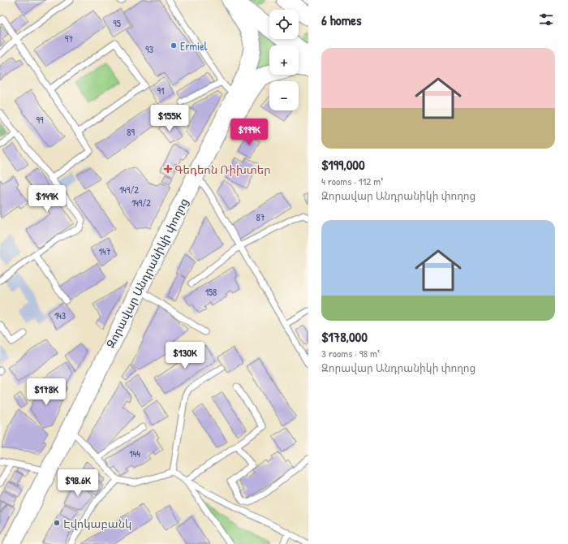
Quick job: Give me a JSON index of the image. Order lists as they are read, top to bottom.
{
  "streets": {
    "main road": ["Զորավար Անդրանիկի փողոց"]
  },
  "places": {
    "other": ["Ermiel", "Էվոկաբանկ"],
    "health": ["Գեդեոն Ռիխտեր"]
  },
  "house_numbers": [
    "95",
    "97",
    "93",
    "91",
    "99",
    "89",
    "149/2",
    "149/2",
    "87",
    "147",
    "158",
    "143",
    "144"
  ],
  "page": {
    "heading": "6 homes",
    "map_buttons": ["+", "−"],
    "list": [
      {
        "name": "$199,000",
        "note": "4 rooms · 112 m² · Զորավար Անդրանիկի փողոց"
      },
      {
        "name": "$178,000",
        "note": "3 rooms · 98 m² · Զորավար Անդրանիկի փողոց"
      }
    ],
    "price": [
      "$155K",
      "$199K",
      "$149K",
      "$130K",
      "$178K",
      "$98.6K"
    ]
  }
}
